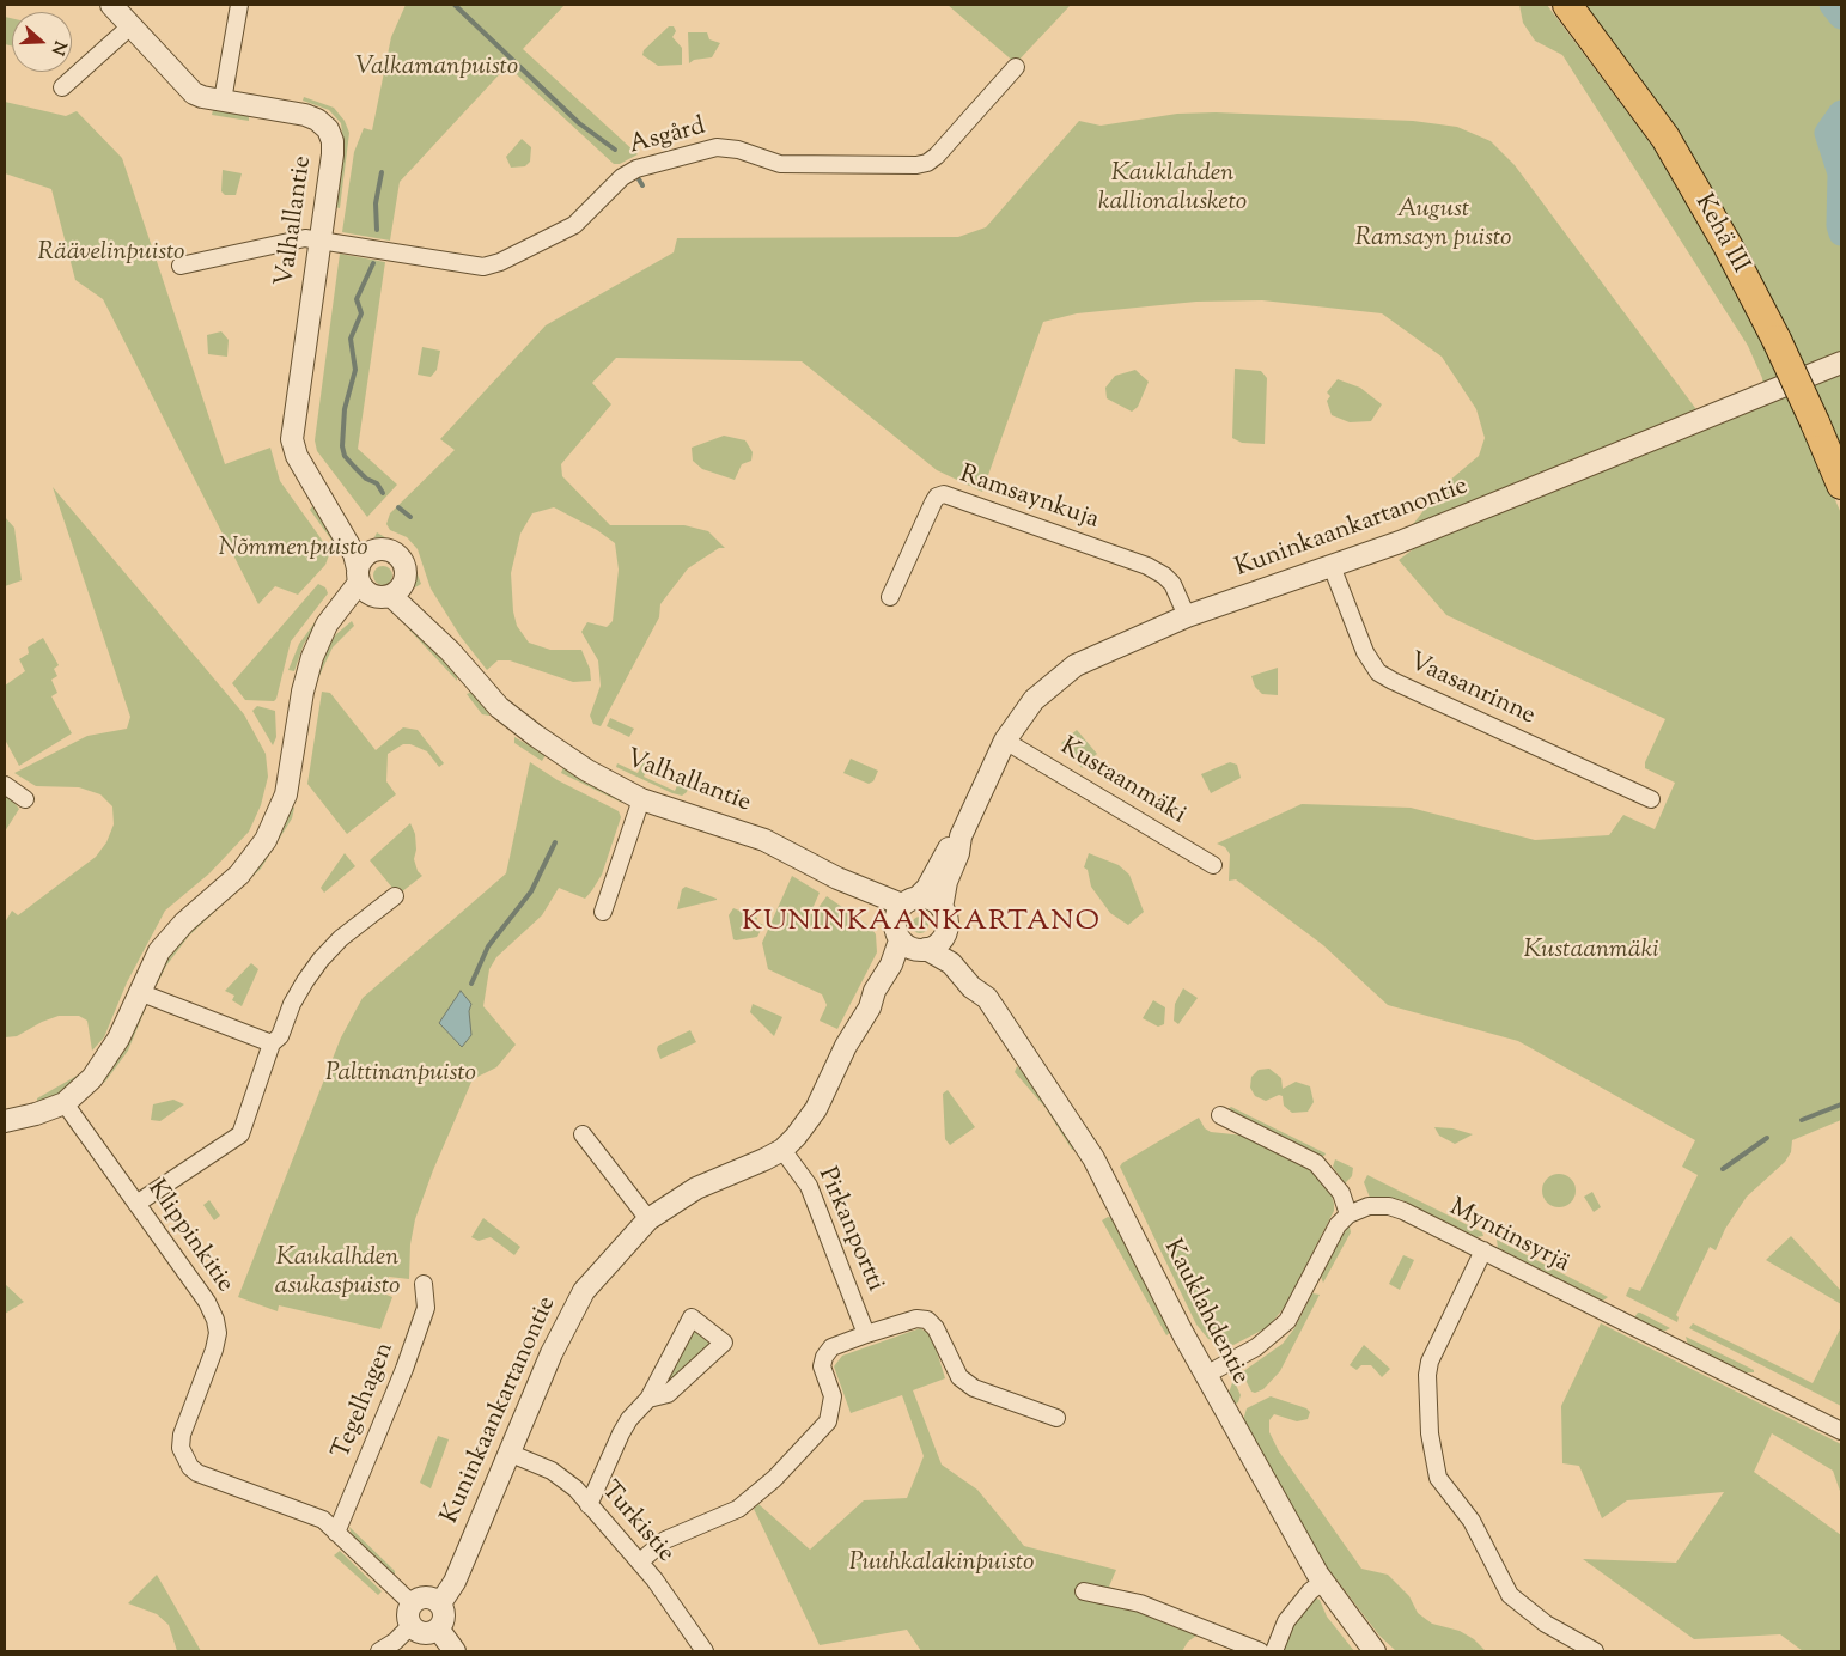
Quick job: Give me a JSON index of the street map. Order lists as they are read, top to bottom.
{
  "streets": {
    "highway": ["Kehä III"],
    "street": [
      "Asgård",
      "Valhallantie",
      "Ramsaynkuja",
      "Kuninkaankartanontie",
      "Vaasanrinne",
      "Kustaanmäki",
      "Pirkanportti",
      "Klippinkitie",
      "Myntinsyrjä",
      "Kauklahdentie",
      "Tegelhagen",
      "Turkistie"
    ]
  },
  "crossings": [
    ["Asgård", "Valhallantie"],
    ["Valhallantie", "Kuninkaankartanontie"],
    ["Valhallantie", "Kauklahdentie"],
    ["Ramsaynkuja", "Kuninkaankartanontie"],
    ["Kuninkaankartanontie", "Vaasanrinne"],
    ["Kuninkaankartanontie", "Kustaanmäki"],
    ["Kuninkaankartanontie", "Pirkanportti"],
    ["Kuninkaankartanontie", "Klippinkitie"],
    ["Kuninkaankartanontie", "Kauklahdentie"],
    ["Kuninkaankartanontie", "Turkistie"],
    ["Klippinkitie", "Tegelhagen"]
  ],
  "districts": ["KUNINKAANKARTANO"],
  "parks": [
    "Valkamanpuisto",
    "Kauklahden kallionalusketo",
    "August Ramsayn puisto",
    "Räävelinpuisto",
    "Nõmmenpuisto",
    "Kustaanmäki",
    "Palttinanpuisto",
    "Kaukalhden asukaspuisto",
    "Puuhkalakinpuisto"
  ],
  "north": "right"
}
